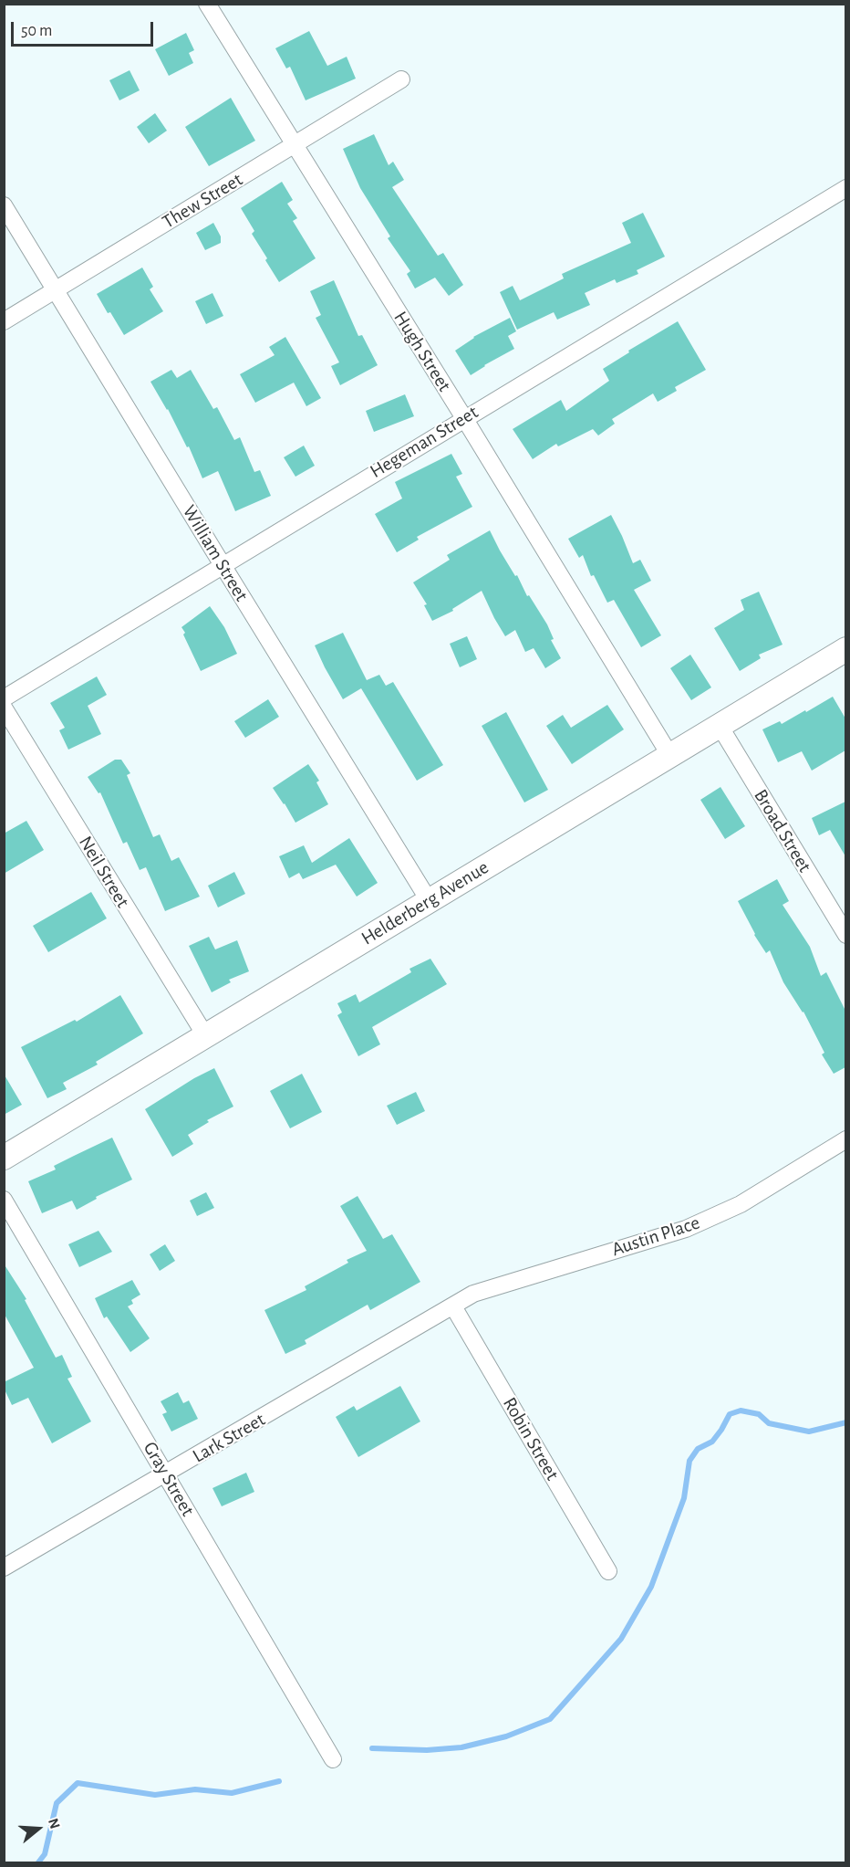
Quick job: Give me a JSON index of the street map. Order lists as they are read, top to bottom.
{
  "streets": {
    "street": [
      "Thew Street",
      "Hugh Street",
      "Hegeman Street",
      "William Street",
      "Broad Street",
      "Neil Street",
      "Helderberg Avenue",
      "Austin Place",
      "Lark Street",
      "Robin Street",
      "Gray Street"
    ]
  },
  "crossings": [
    ["Thew Street", "Hugh Street"],
    ["Thew Street", "William Street"],
    ["Hugh Street", "Hegeman Street"],
    ["Hugh Street", "Helderberg Avenue"],
    ["Hegeman Street", "William Street"],
    ["William Street", "Helderberg Avenue"],
    ["Broad Street", "Helderberg Avenue"],
    ["Neil Street", "Helderberg Avenue"],
    ["Austin Place", "Lark Street"],
    ["Austin Place", "Robin Street"],
    ["Lark Street", "Robin Street"],
    ["Lark Street", "Gray Street"]
  ],
  "scale_bar": "50 m",
  "north": "right"
}
